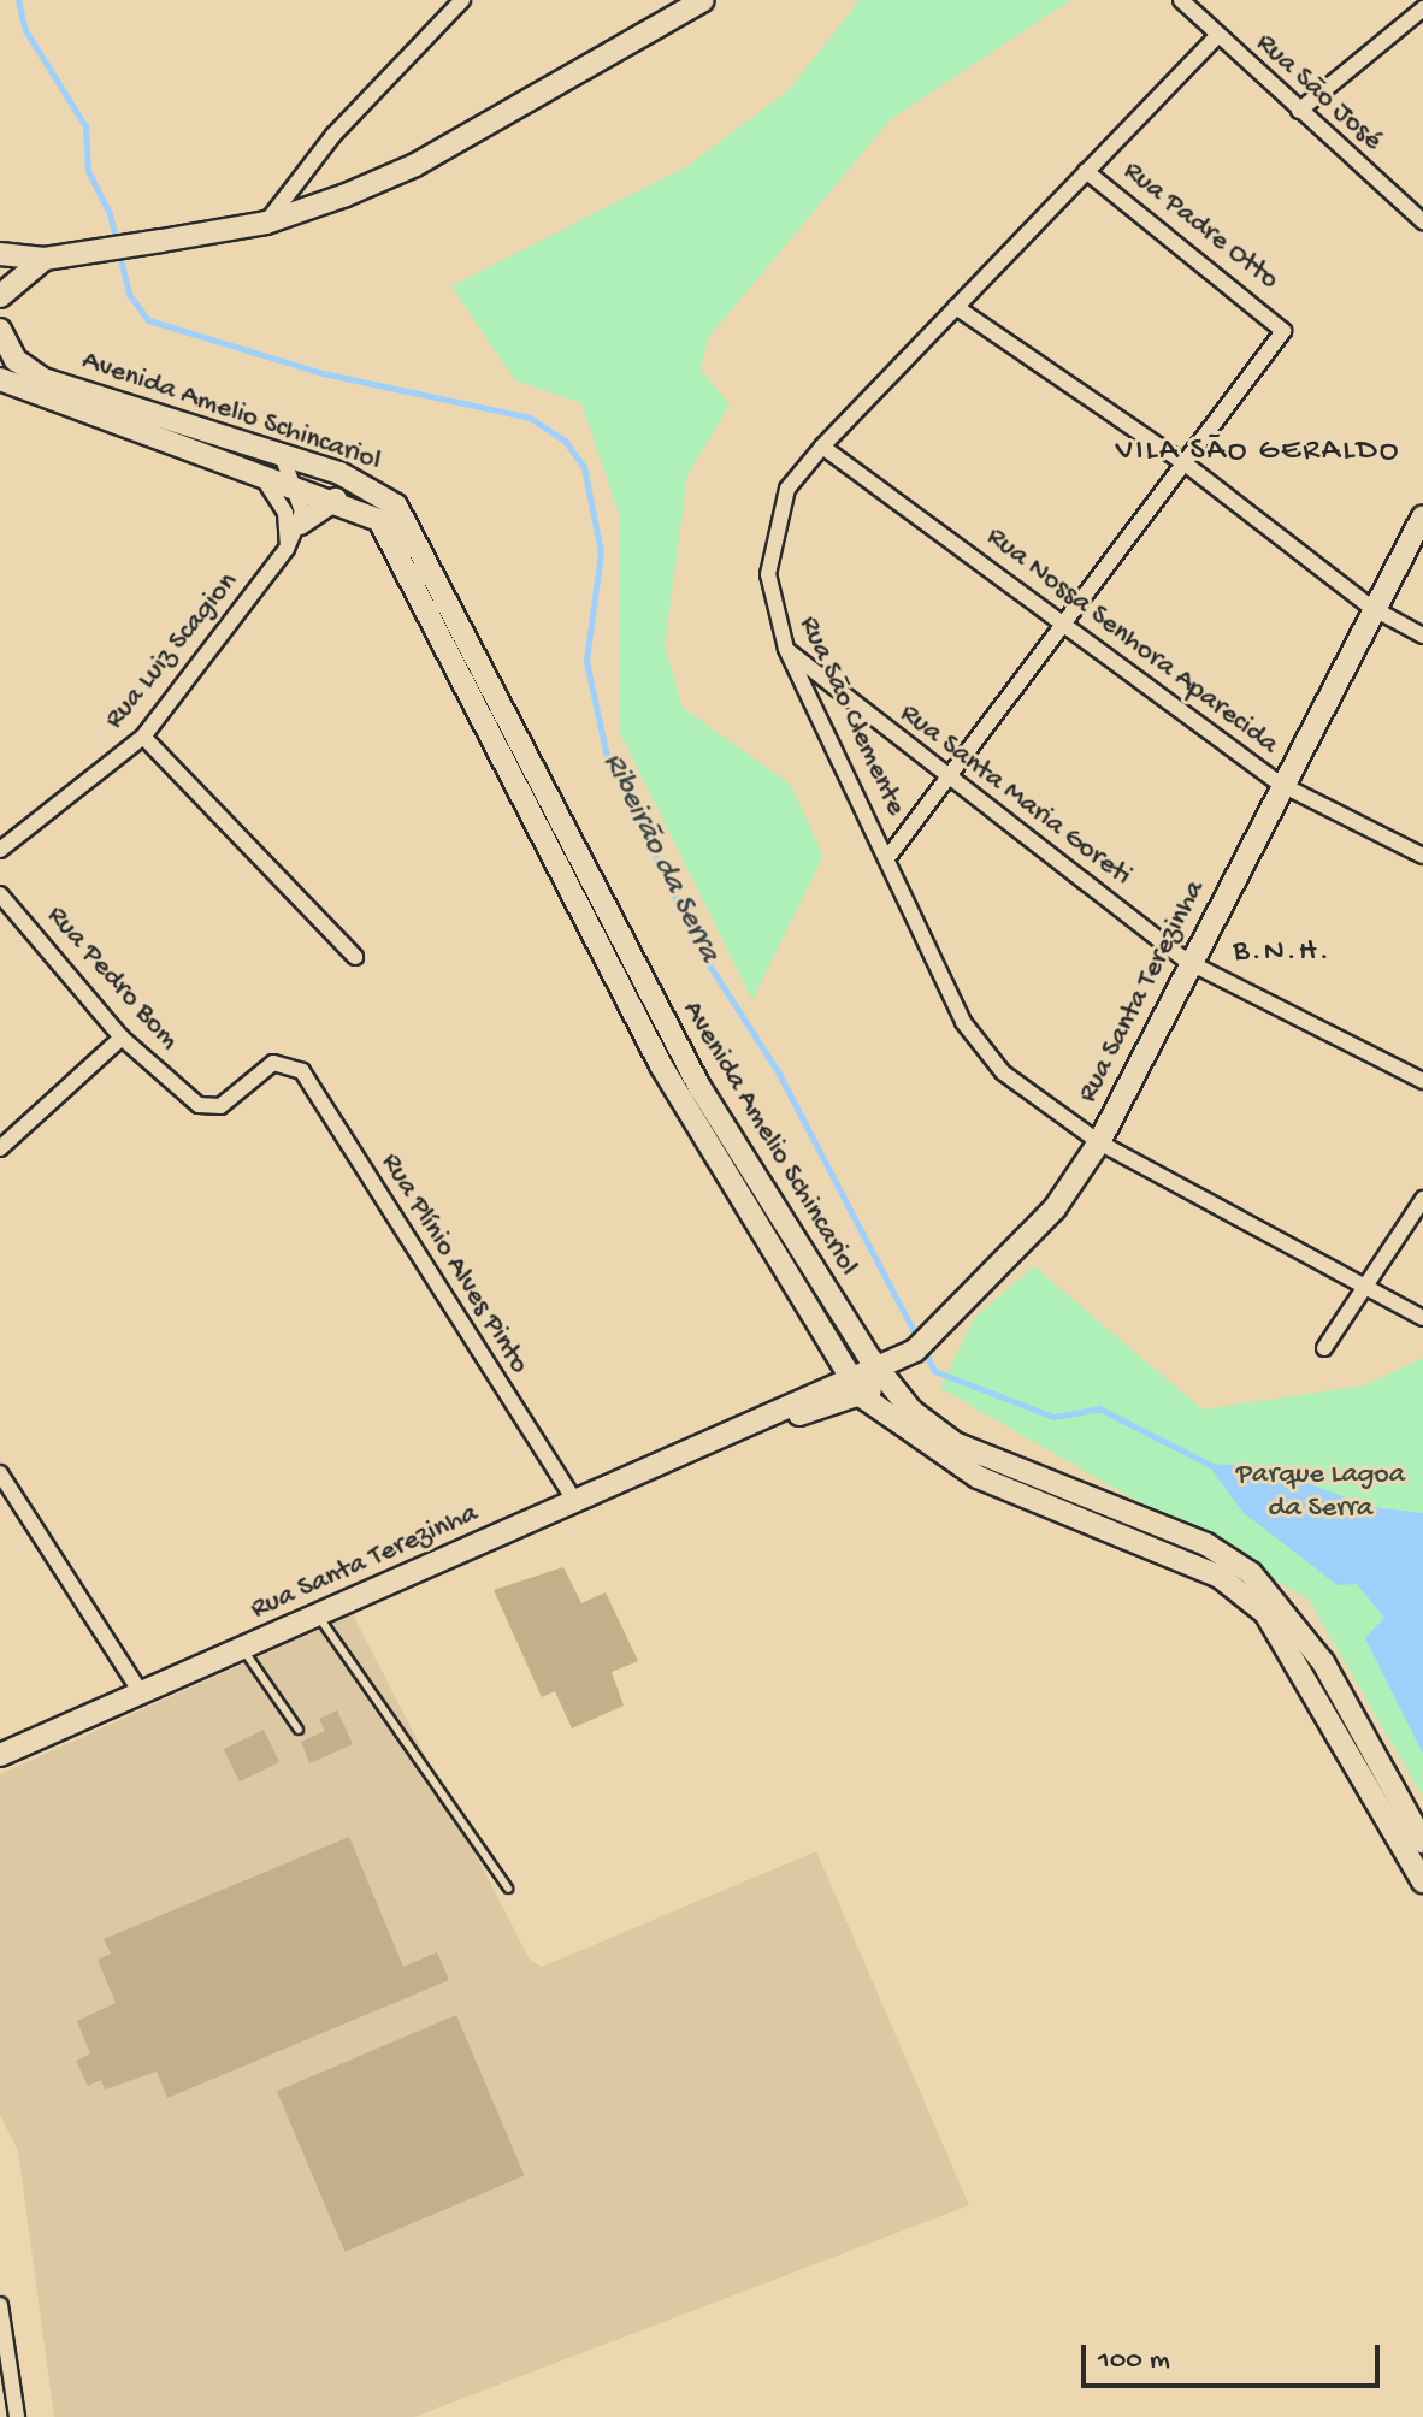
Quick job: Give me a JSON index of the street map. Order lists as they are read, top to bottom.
{
  "streets": {
    "main road": ["Avenida Amelio Schincariol", "Rua Santa Terezinha"],
    "street": [
      "Rua São José",
      "Rua Padre Otto",
      "Rua Nossa Senhora Aparecida",
      "Rua Luiz Scagion",
      "Rua São Clemente",
      "Rua Santa Maria Goreti",
      "Rua Pedro Bom",
      "Rua Plínio Alves Pinto"
    ]
  },
  "crossings": [
    ["Rua São José", "Rua São Clemente"],
    ["Rua Padre Otto", "Rua São Clemente"],
    ["Avenida Amelio Schincariol", "Rua Santa Terezinha"],
    ["Rua Nossa Senhora Aparecida", "Rua São Clemente"],
    ["Rua Nossa Senhora Aparecida", "Rua Santa Terezinha"],
    ["Rua São Clemente", "Rua Santa Maria Goreti"],
    ["Rua São Clemente", "Rua Santa Terezinha"],
    ["Rua Santa Maria Goreti", "Rua Santa Terezinha"],
    ["Rua Pedro Bom", "Rua Plínio Alves Pinto"],
    ["Rua Santa Terezinha", "Rua Plínio Alves Pinto"]
  ],
  "districts": ["VILA SÃO GERALDO", "B.N.H."],
  "water": ["Ribeirão da Serra"],
  "parks": ["Parque Lagoa da Serra"],
  "scale_bar": "100 m"
}
